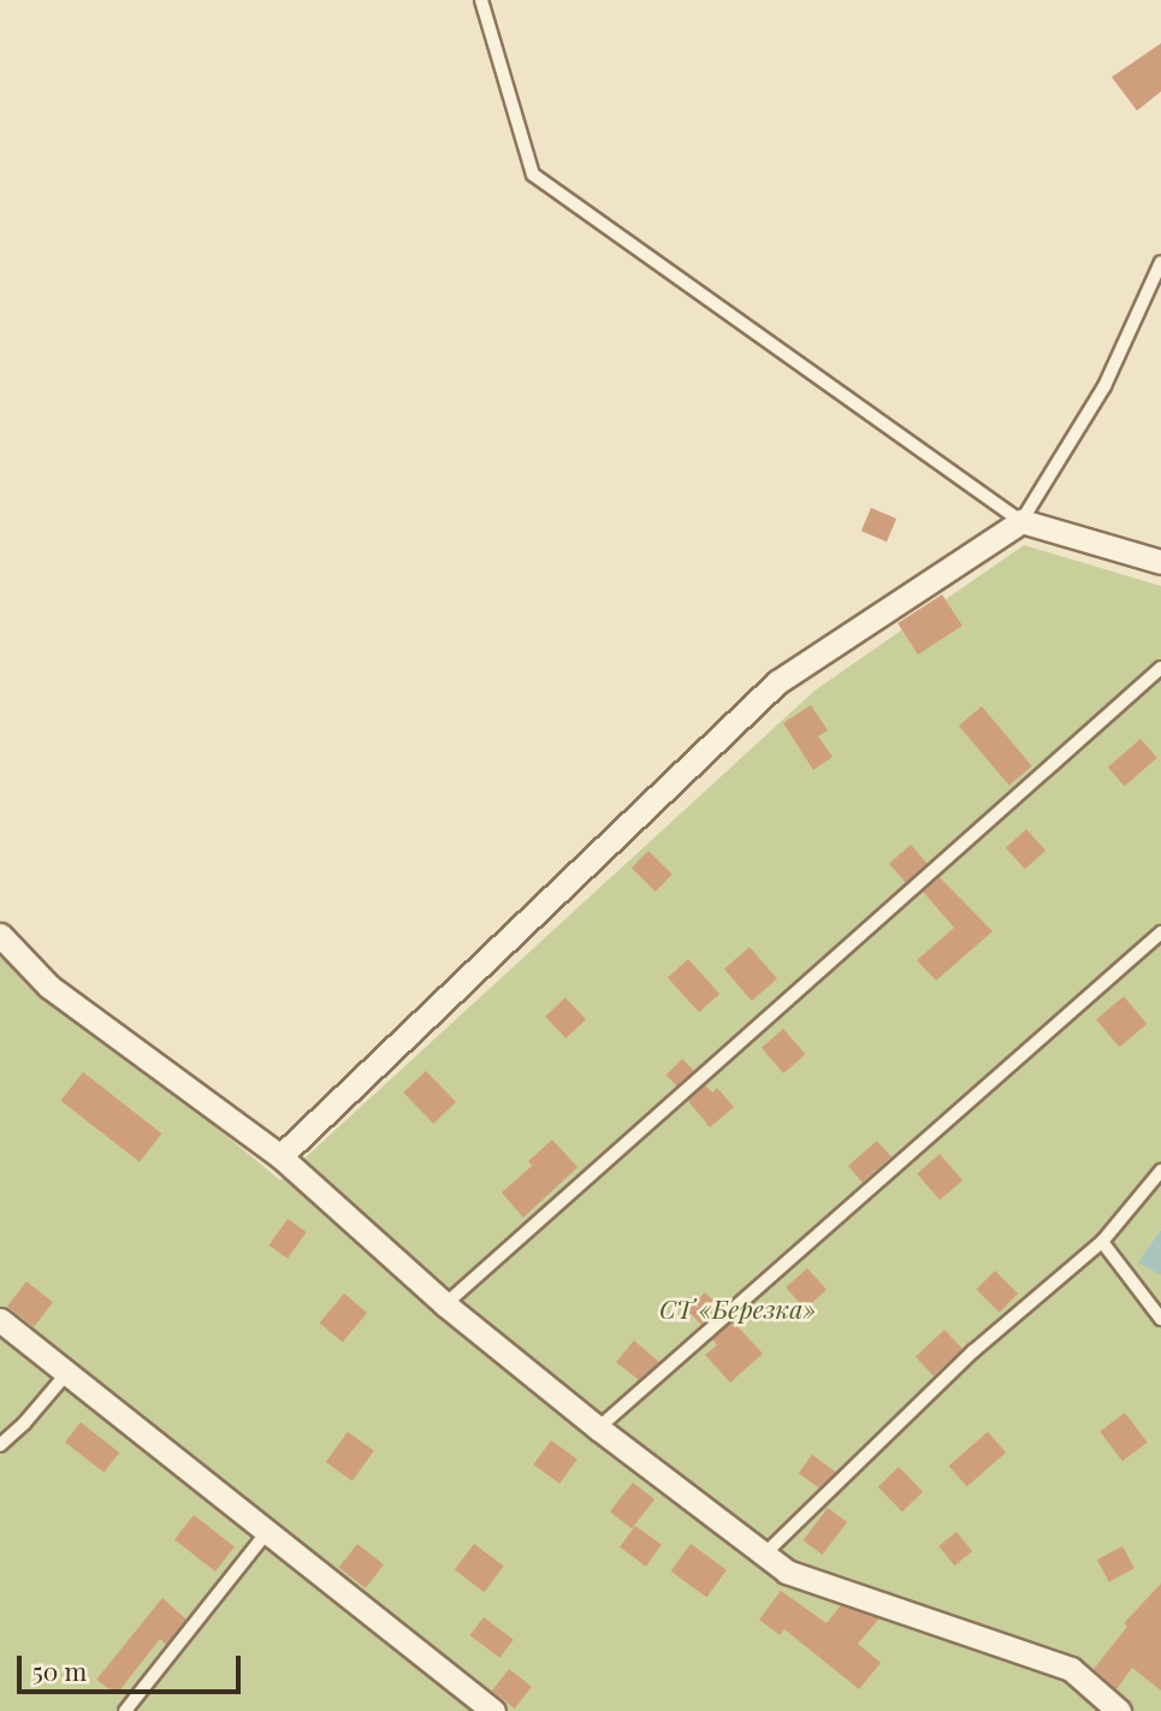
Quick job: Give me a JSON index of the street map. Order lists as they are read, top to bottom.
{
  "parks": ["СТ «Березка»"],
  "scale_bar": "50 m"
}
